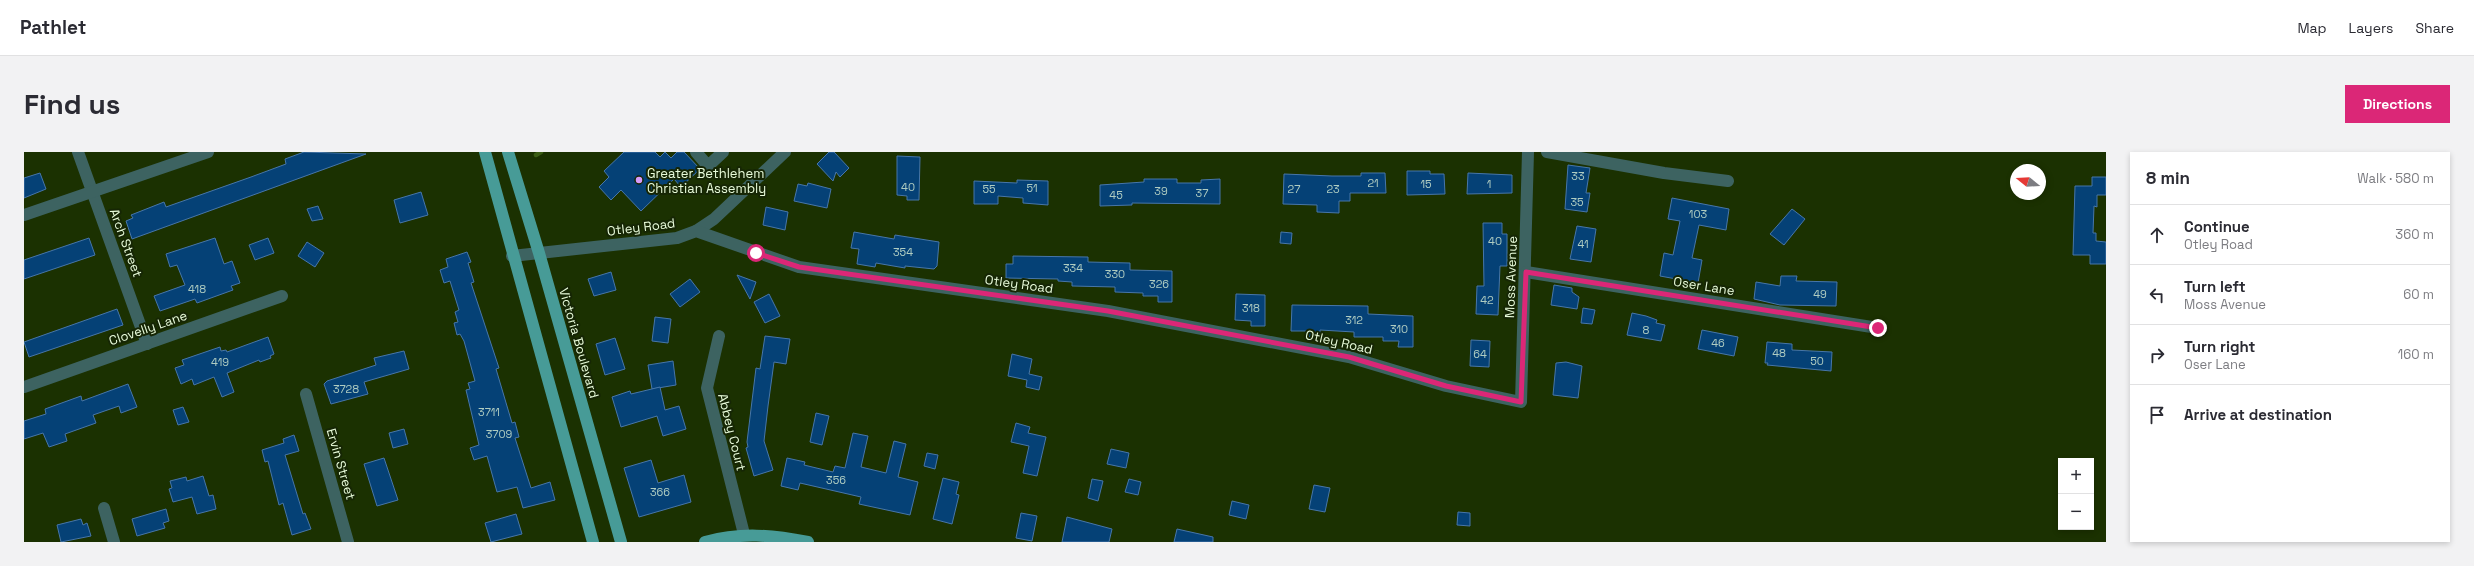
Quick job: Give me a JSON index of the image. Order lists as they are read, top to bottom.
{
  "streets": {
    "main road": ["Victoria Boulevard"],
    "street": [
      "Otley Road",
      "Arch Street",
      "Moss Avenue",
      "Oser Lane",
      "Clovelly Lane",
      "Abbey Court",
      "Ervin Street"
    ]
  },
  "crossings": [
    ["Otley Road", "Moss Avenue"],
    ["Otley Road", "Victoria Boulevard"],
    ["Arch Street", "Clovelly Lane"],
    ["Moss Avenue", "Oser Lane"]
  ],
  "places": ["Greater Bethlehem Christian Assembly"],
  "house_numbers": [
    "33",
    "21",
    "15",
    "1",
    "40",
    "51",
    "55",
    "27",
    "23",
    "39",
    "37",
    "45",
    "35",
    "103",
    "40",
    "41",
    "354",
    "334",
    "330",
    "326",
    "418",
    "49",
    "42",
    "318",
    "312",
    "310",
    "8",
    "46",
    "48",
    "64",
    "50",
    "419",
    "3728",
    "3711",
    "3709",
    "356",
    "366"
  ],
  "north": "left",
  "page": {
    "header": "Pathlet",
    "nav": ["Map", "Layers", "Share"],
    "buttons": "Directions",
    "title": "Find us",
    "heading": ["8 min", "Walk · 580 m"],
    "list": [
      ["Continue", "Otley Road", "360 m"],
      ["Turn left", "Moss Avenue", "60 m"],
      ["Turn right", "Oser Lane", "160 m"],
      "Arrive at destination"
    ],
    "map_buttons": ["+", "−"]
  }
}
